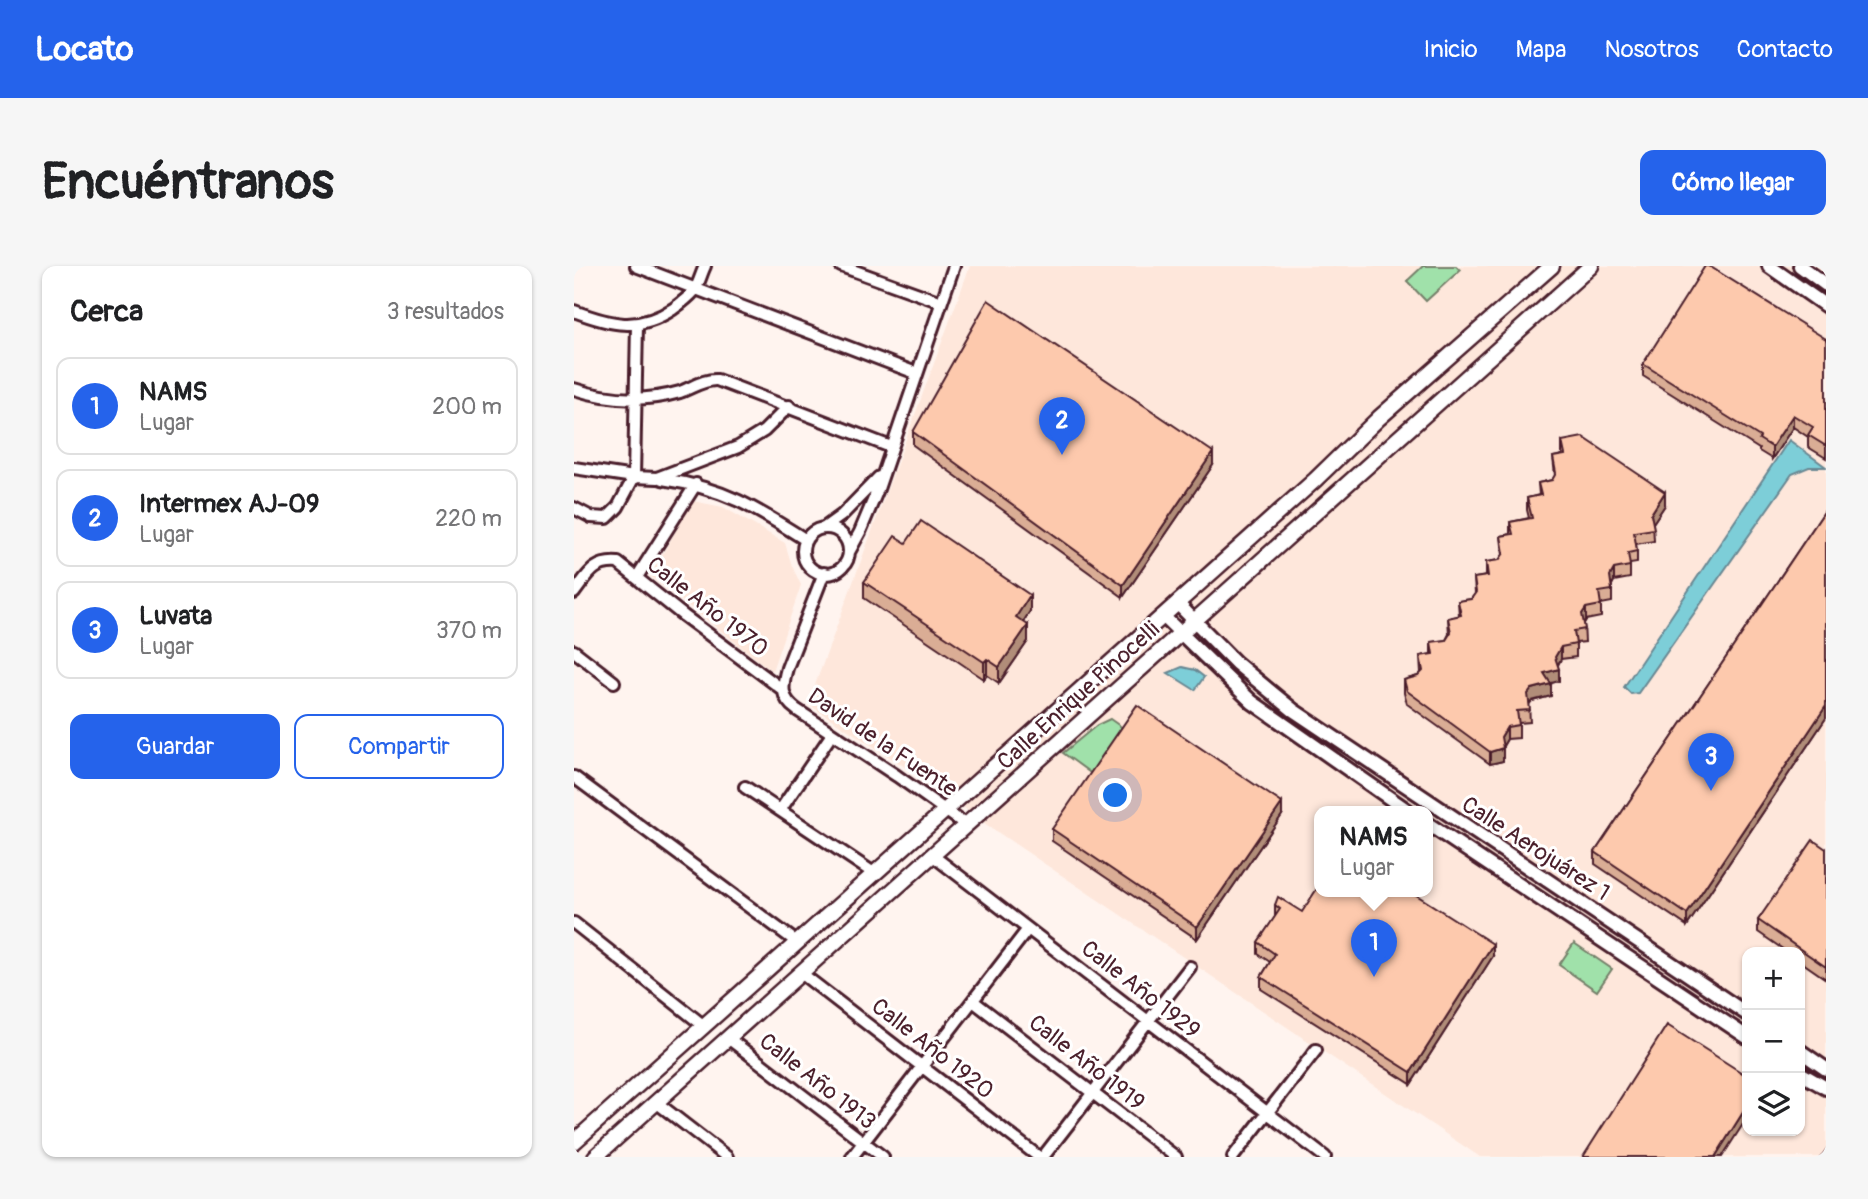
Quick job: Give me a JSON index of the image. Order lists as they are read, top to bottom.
{
  "streets": {
    "main road": ["Calle Enrique Pinocelli"],
    "street": [
      "Calle Año 1970",
      "David de la Fuente",
      "Calle Aerojuárez 1",
      "Calle Año 1929",
      "Calle Año 1920",
      "Calle Año 1919",
      "Calle Año 1913"
    ]
  },
  "crossings": [
    ["Calle Año 1970", "David de la Fuente"],
    ["Calle Enrique Pinocelli", "David de la Fuente"],
    ["Calle Enrique Pinocelli", "Calle Aerojuárez 1"],
    ["Calle Enrique Pinocelli", "Calle Año 1929"],
    ["Calle Enrique Pinocelli", "Calle Año 1920"],
    ["Calle Enrique Pinocelli", "Calle Año 1913"]
  ],
  "page": {
    "header": "Locato",
    "nav": [
      "Inicio",
      "Mapa",
      "Nosotros",
      "Contacto"
    ],
    "buttons": [
      "Cómo llegar",
      ["Guardar", "Compartir"]
    ],
    "title": "Encuéntranos",
    "heading": ["Cerca", "3 resultados"],
    "list": [
      {
        "mark": "1",
        "name": "NAMS",
        "note": "Lugar",
        "value": "200 m"
      },
      {
        "mark": "2",
        "name": "Intermex AJ-09",
        "note": "Lugar",
        "value": "220 m"
      },
      {
        "mark": "3",
        "name": "Luvata",
        "note": "Lugar",
        "value": "370 m"
      }
    ],
    "pins": ["2", "3", "1"],
    "popup": ["NAMS", "Lugar"],
    "map_buttons": ["+", "−"]
  }
}
